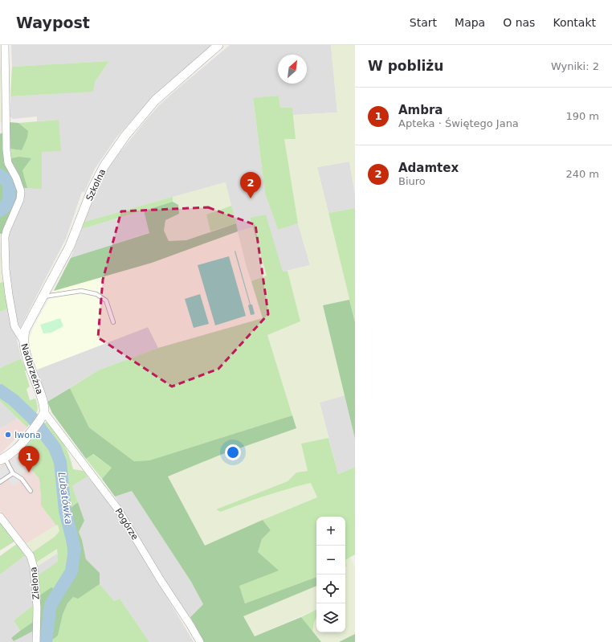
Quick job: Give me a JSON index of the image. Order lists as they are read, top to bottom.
{
  "streets": {
    "street": [
      "Szkolna",
      "Nadbrzeżna",
      "Pogórze",
      "Zielona"
    ]
  },
  "crossings": [
    ["Szkolna", "Nadbrzeżna"],
    ["Nadbrzeżna", "Pogórze"]
  ],
  "water": ["Lubatówka"],
  "places": ["Iwona"],
  "north": "top right",
  "page": {
    "header": "Waypost",
    "nav": [
      "Start",
      "Mapa",
      "O nas",
      "Kontakt"
    ],
    "heading": ["W pobliżu", "Wyniki: 2"],
    "list": [
      {
        "mark": "1",
        "name": "Ambra",
        "note": "Apteka · Świętego Jana",
        "value": "190 m"
      },
      {
        "mark": "2",
        "name": "Adamtex",
        "note": "Biuro",
        "value": "240 m"
      }
    ],
    "pins": ["2", "1"],
    "map_buttons": ["+", "−"]
  }
}
